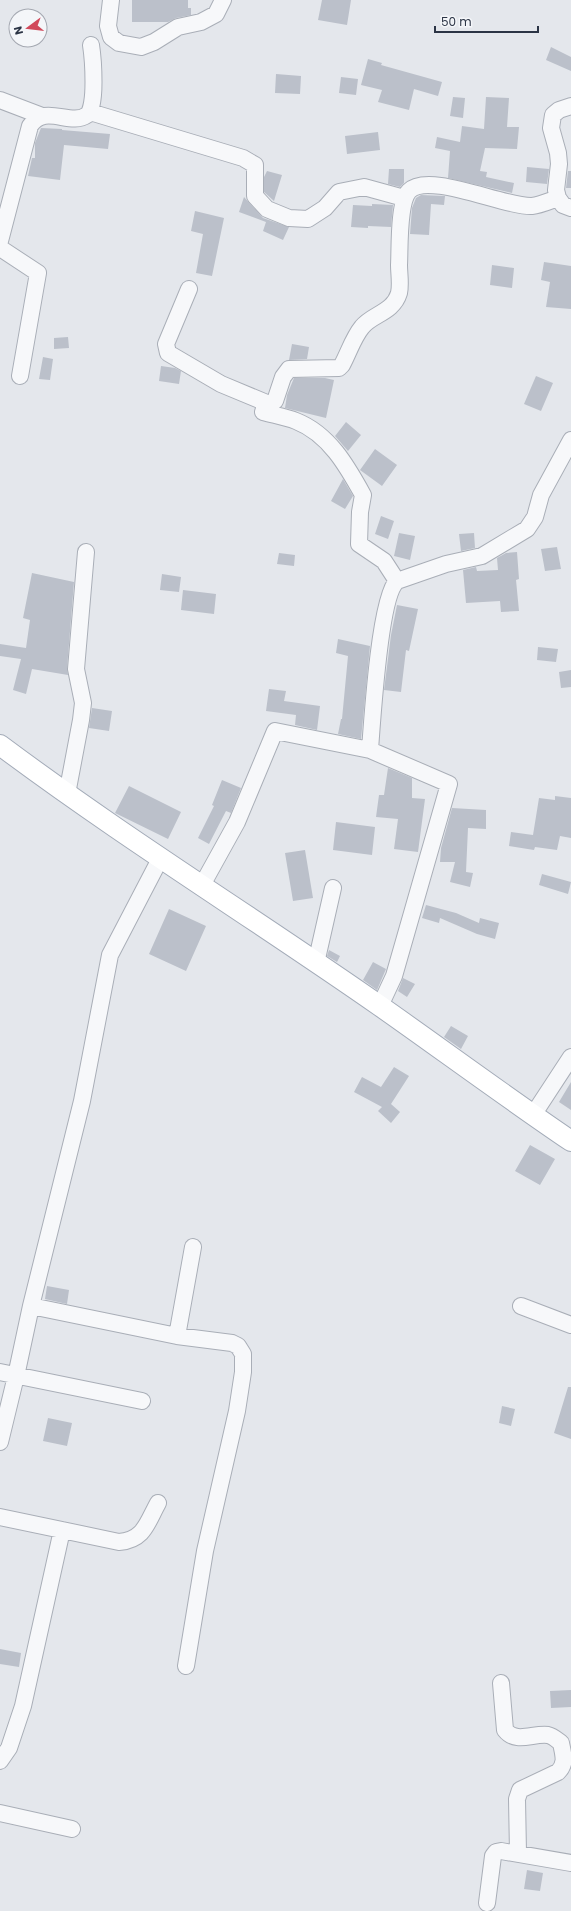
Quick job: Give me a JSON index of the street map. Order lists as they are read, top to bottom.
{
  "scale_bar": "50 m",
  "north": "left"
}
